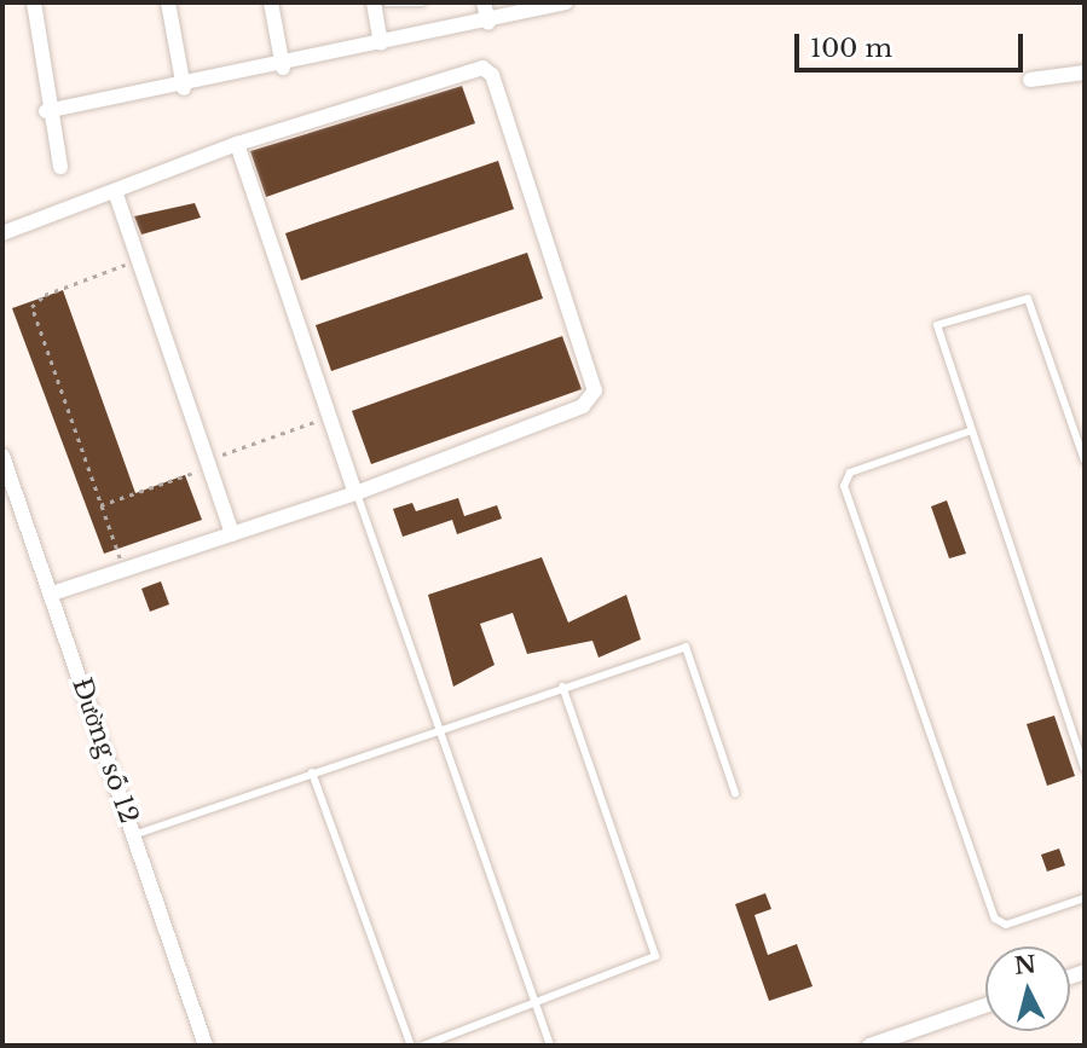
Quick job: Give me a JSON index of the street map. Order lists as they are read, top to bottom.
{
  "streets": {
    "street": ["Đường số 12"]
  },
  "scale_bar": "100 m",
  "north": "top"
}
